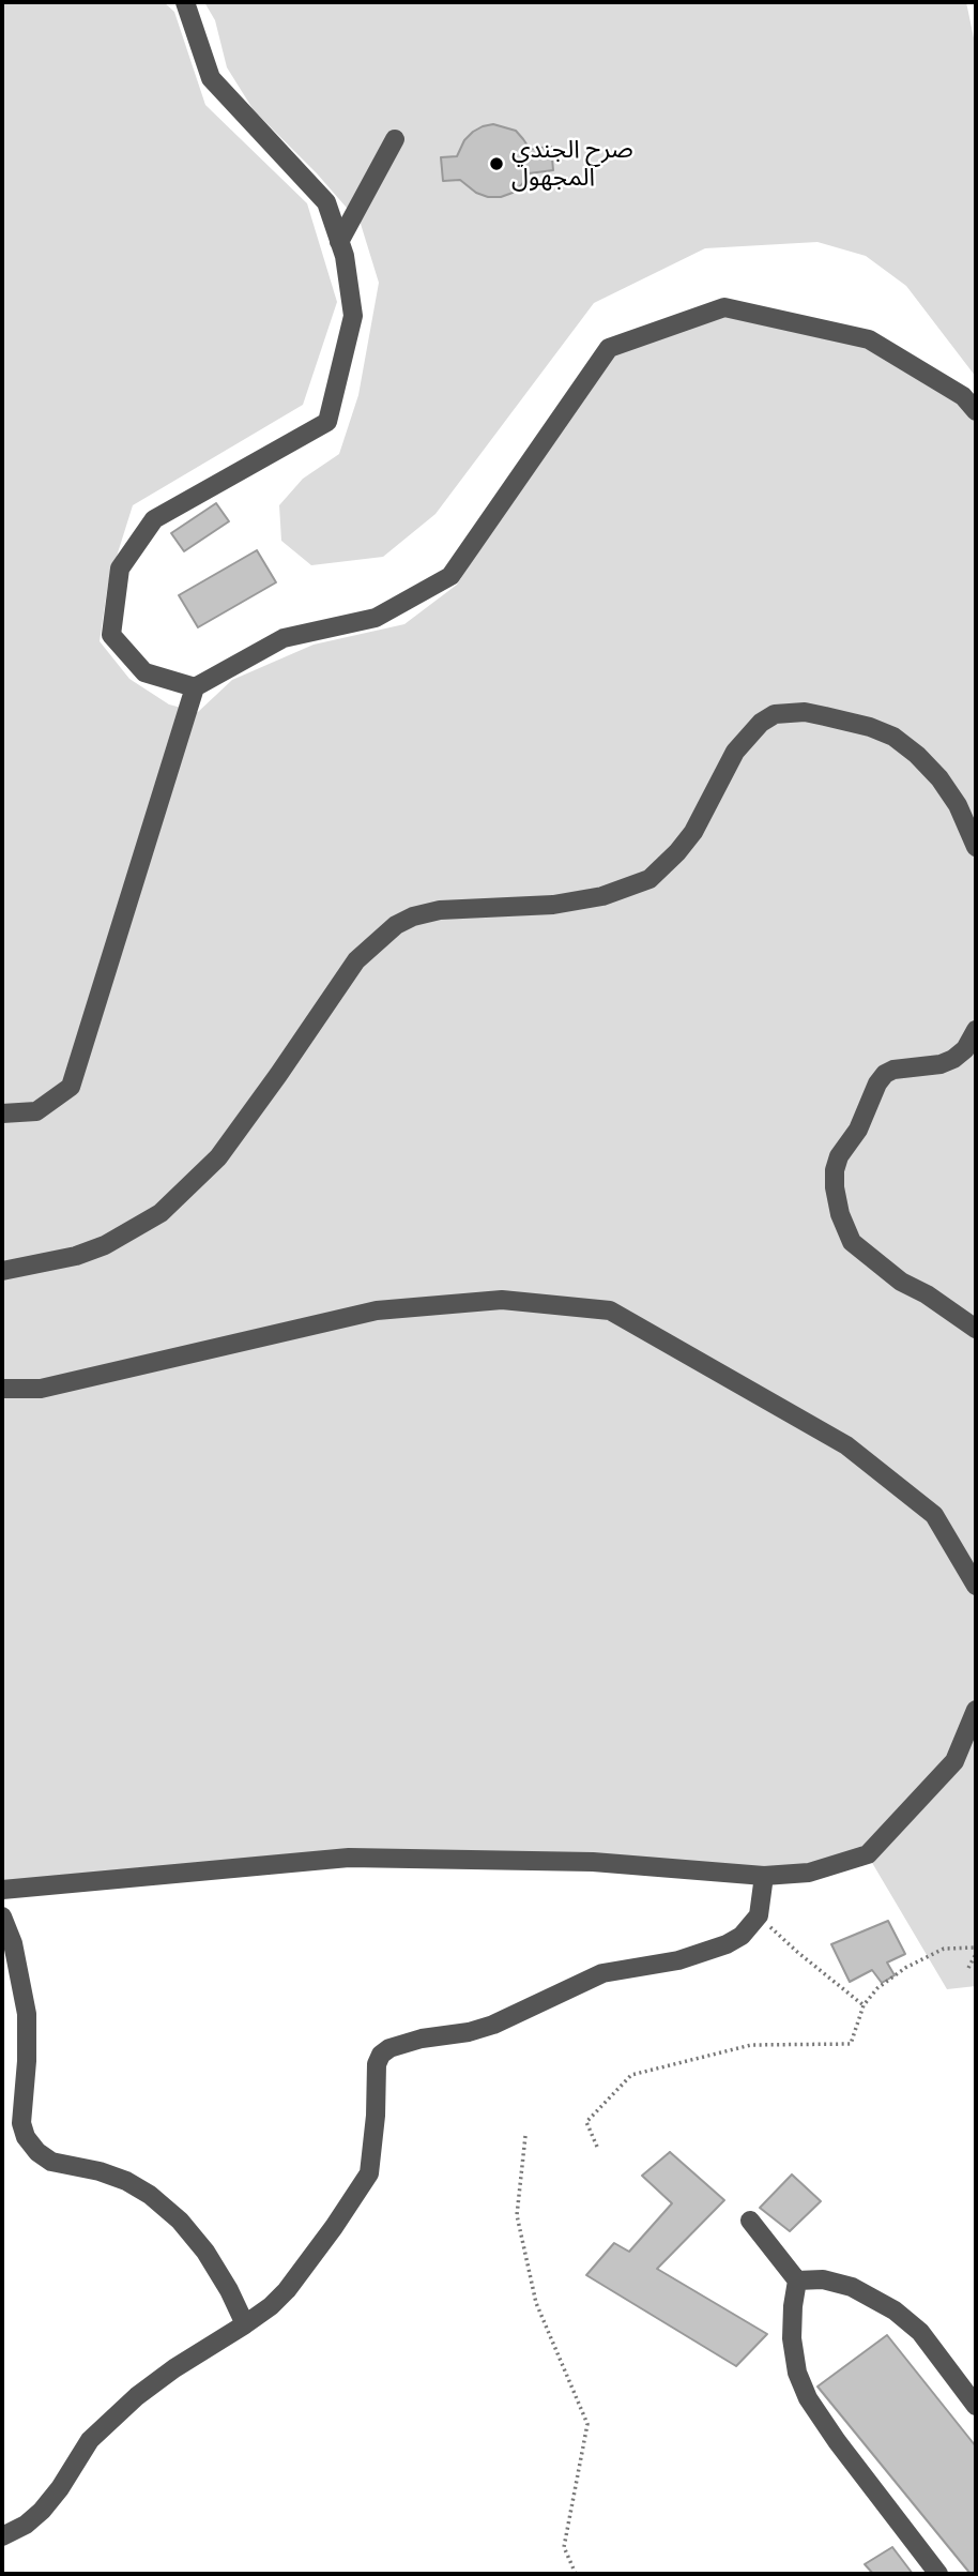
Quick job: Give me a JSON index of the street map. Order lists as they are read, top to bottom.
{
  "places": ["صرح الجندي المجهول"]
}
